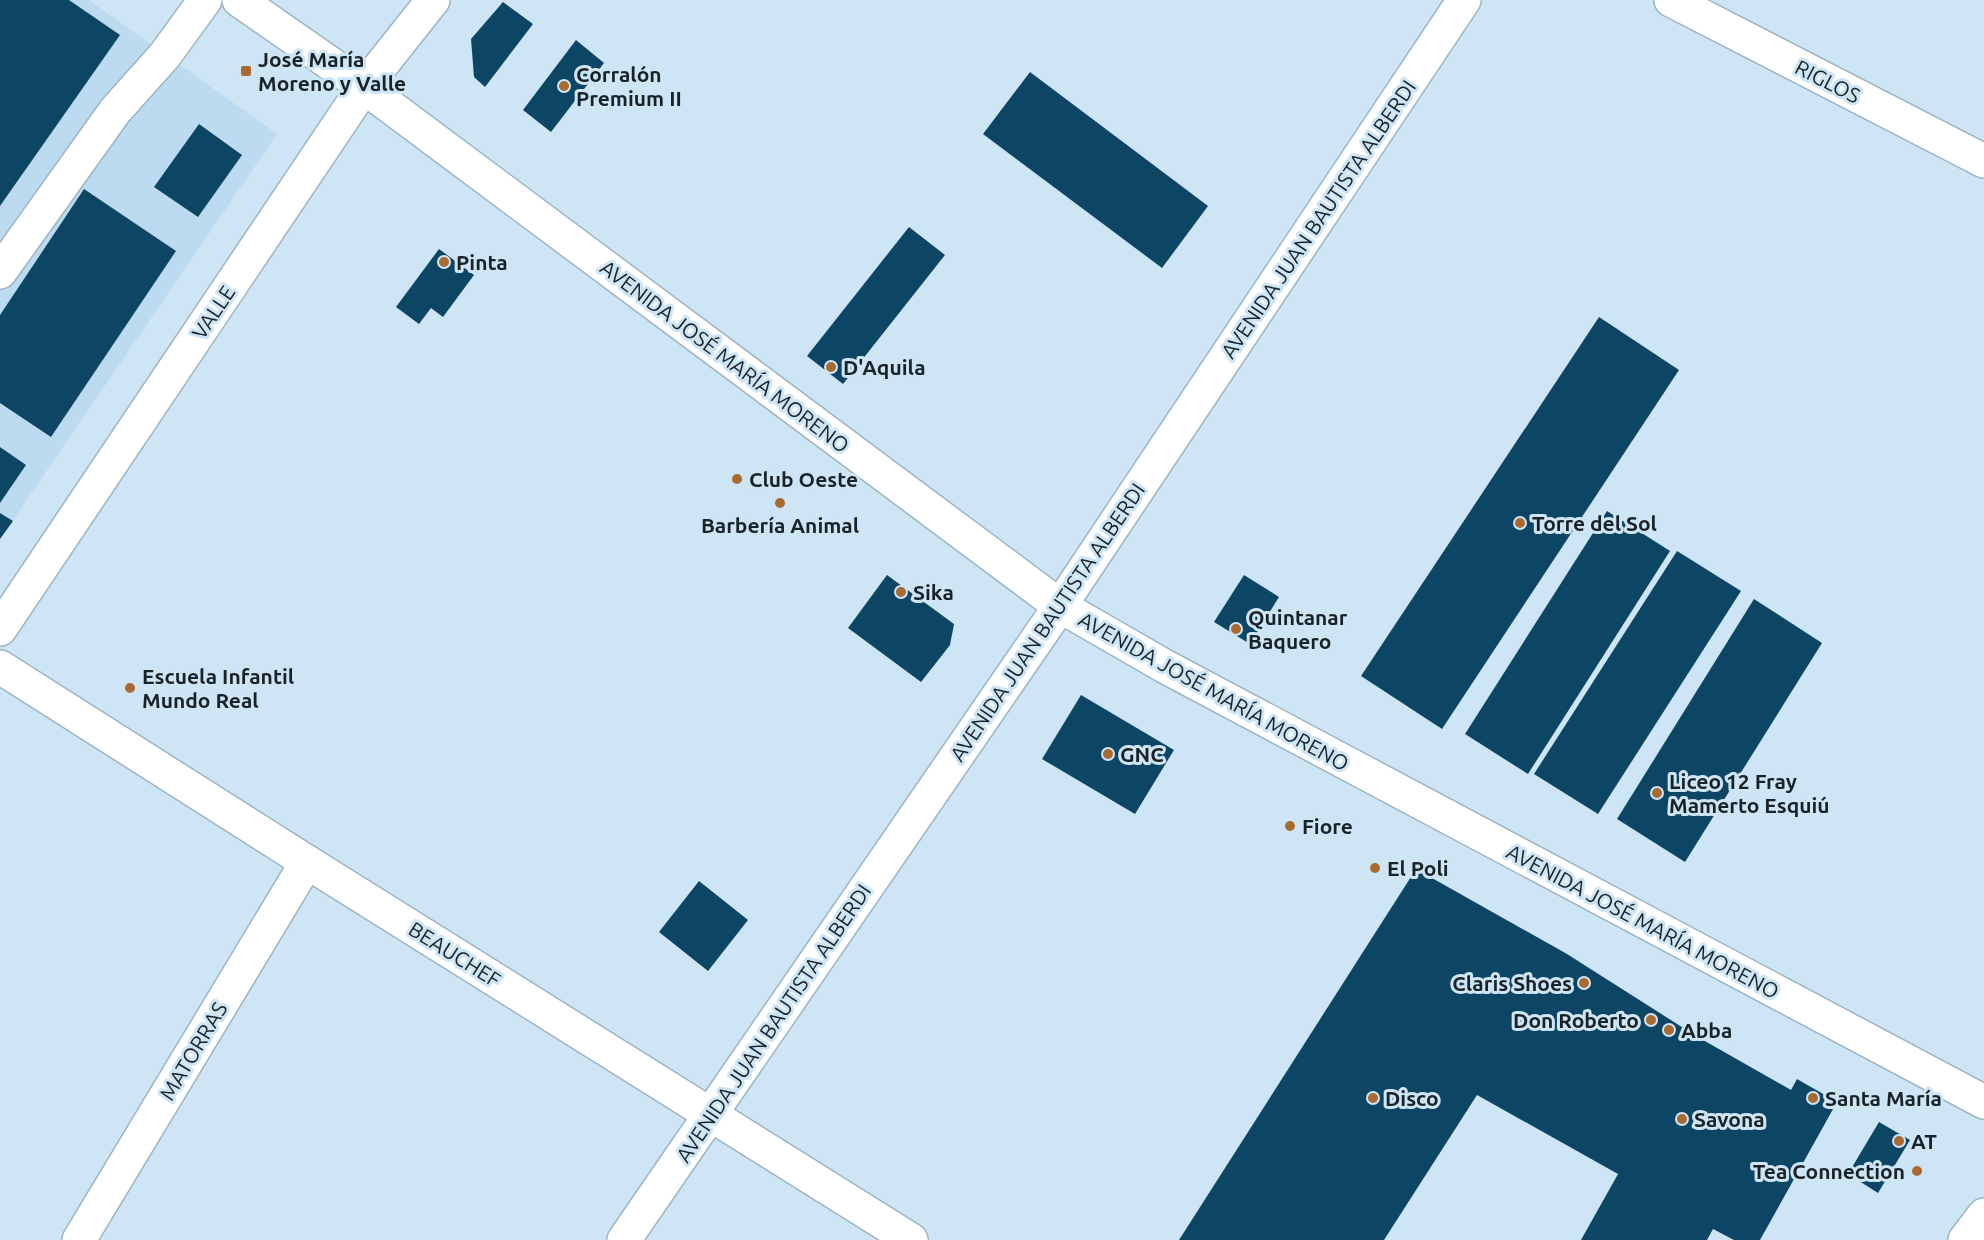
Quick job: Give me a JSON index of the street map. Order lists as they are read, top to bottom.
{
  "streets": {
    "main road": [
      "RIGLOS",
      "AVENIDA JUAN BAUTISTA ALBERDI",
      "VALLE",
      "AVENIDA JOSÉ MARÍA MORENO",
      "BEAUCHEF",
      "MATORRAS"
    ]
  },
  "crossings": [
    ["AVENIDA JUAN BAUTISTA ALBERDI", "AVENIDA JOSÉ MARÍA MORENO"],
    ["AVENIDA JUAN BAUTISTA ALBERDI", "BEAUCHEF"],
    ["VALLE", "AVENIDA JOSÉ MARÍA MORENO"],
    ["BEAUCHEF", "MATORRAS"]
  ],
  "places": {
    "transit": ["José María Moreno y Valle"],
    "other": [
      "Corralón Premium II",
      "Pinta",
      "D'Aquila",
      "Club Oeste",
      "Barbería Animal",
      "Torre del Sol",
      "Sika",
      "Quintanar Baquero",
      "Escuela Infantil Mundo Real",
      "GNC",
      "Liceo 12 Fray Mamerto Esquiú",
      "Fiore",
      "El Poli",
      "Claris Shoes",
      "Don Roberto",
      "Abba",
      "Disco",
      "Santa María",
      "Savona",
      "AT",
      "Tea Connection"
    ]
  }
}
